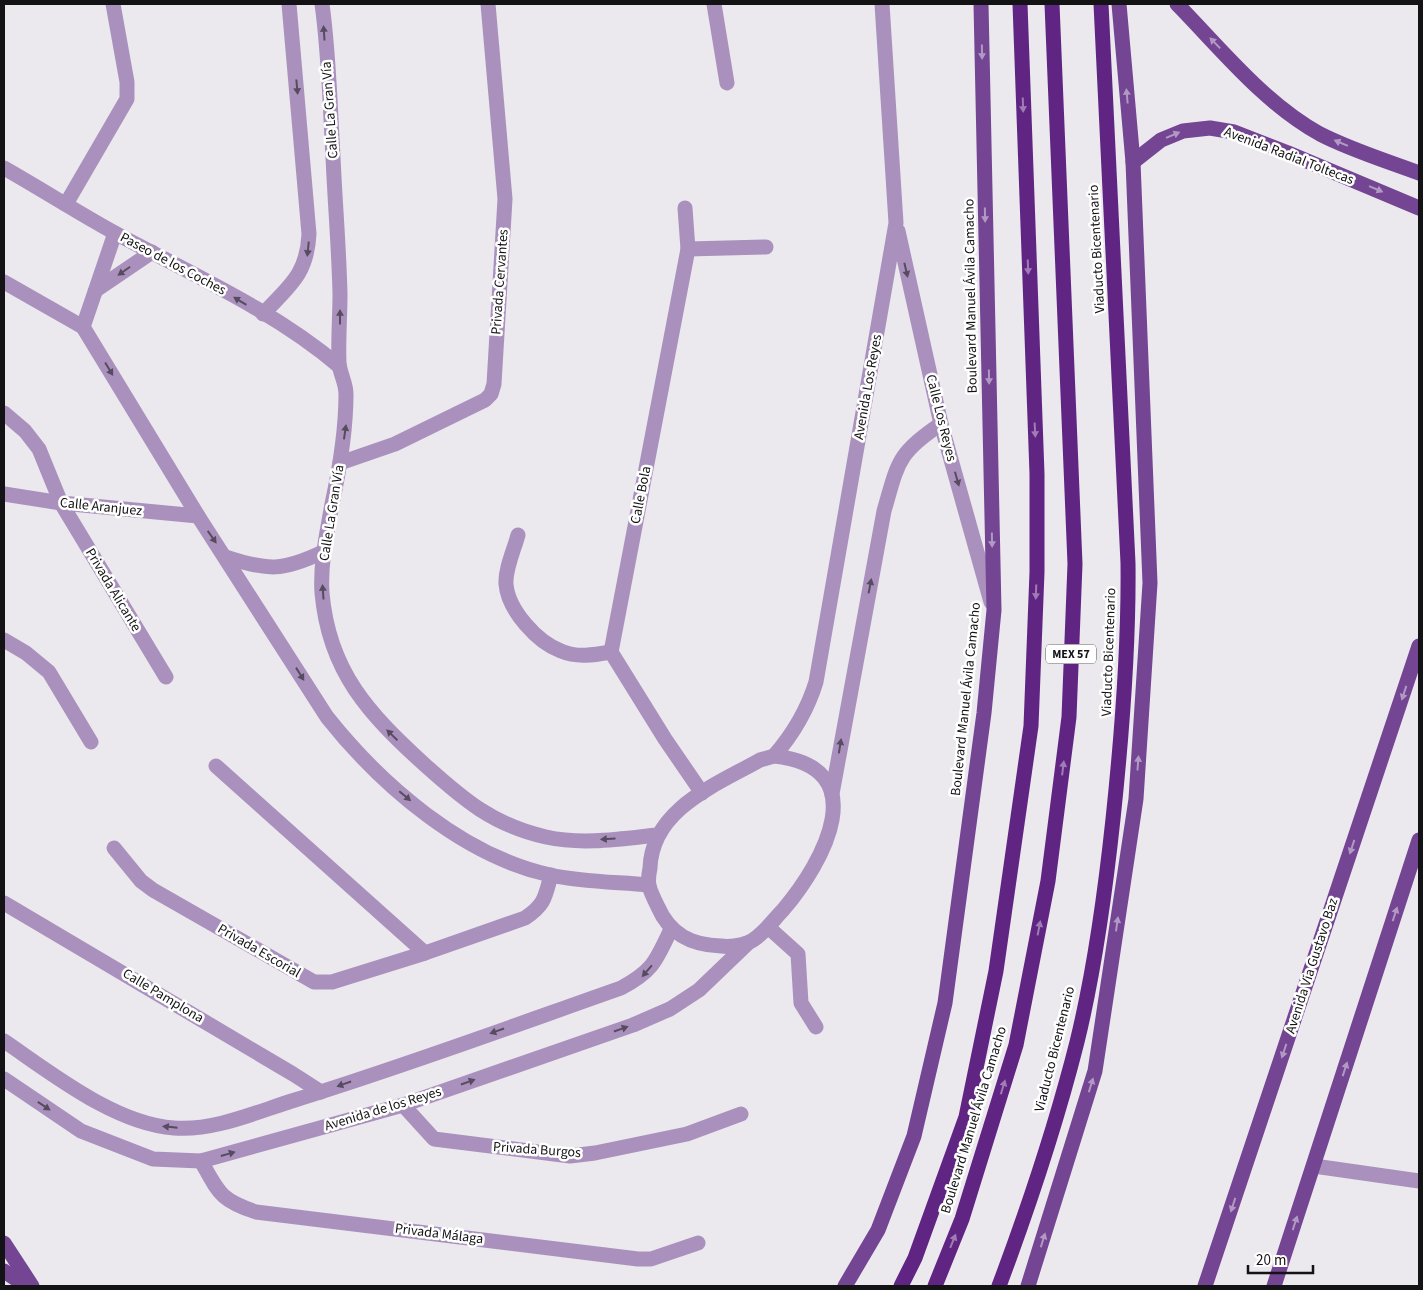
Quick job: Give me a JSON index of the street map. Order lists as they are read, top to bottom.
{
  "streets": {
    "highway": ["Viaducto Bicentenario", "Boulevard Manuel Ávila Camacho", "MEX 57"],
    "main road": ["Avenida Radial Toltecas", "Avenida Via Gustavo Baz"],
    "street": [
      "Calle La Gran Vía",
      "Paseo de los Coches",
      "Privada Cervantes",
      "Avenida Los Reyes",
      "Calle Los Reyes",
      "Calle Bola",
      "Calle Aranjuez",
      "Privada Alicante",
      "Privada Escorial",
      "Calle Pamplona",
      "Avenida de los Reyes",
      "Privada Burgos",
      "Privada Málaga"
    ]
  },
  "crossings": [
    ["Calle La Gran Vía", "Paseo de los Coches"],
    ["Calle La Gran Vía", "Privada Cervantes"],
    ["Boulevard Manuel Ávila Camacho", "Calle Los Reyes"],
    ["Avenida Los Reyes", "Calle Los Reyes"],
    ["Calle Aranjuez", "Privada Alicante"],
    ["Avenida de los Reyes", "Privada Burgos"],
    ["Avenida de los Reyes", "Privada Málaga"]
  ],
  "one_way": ["Avenida Radial Toltecas", "Calle Los Reyes"],
  "scale_bar": "20 m"
}
